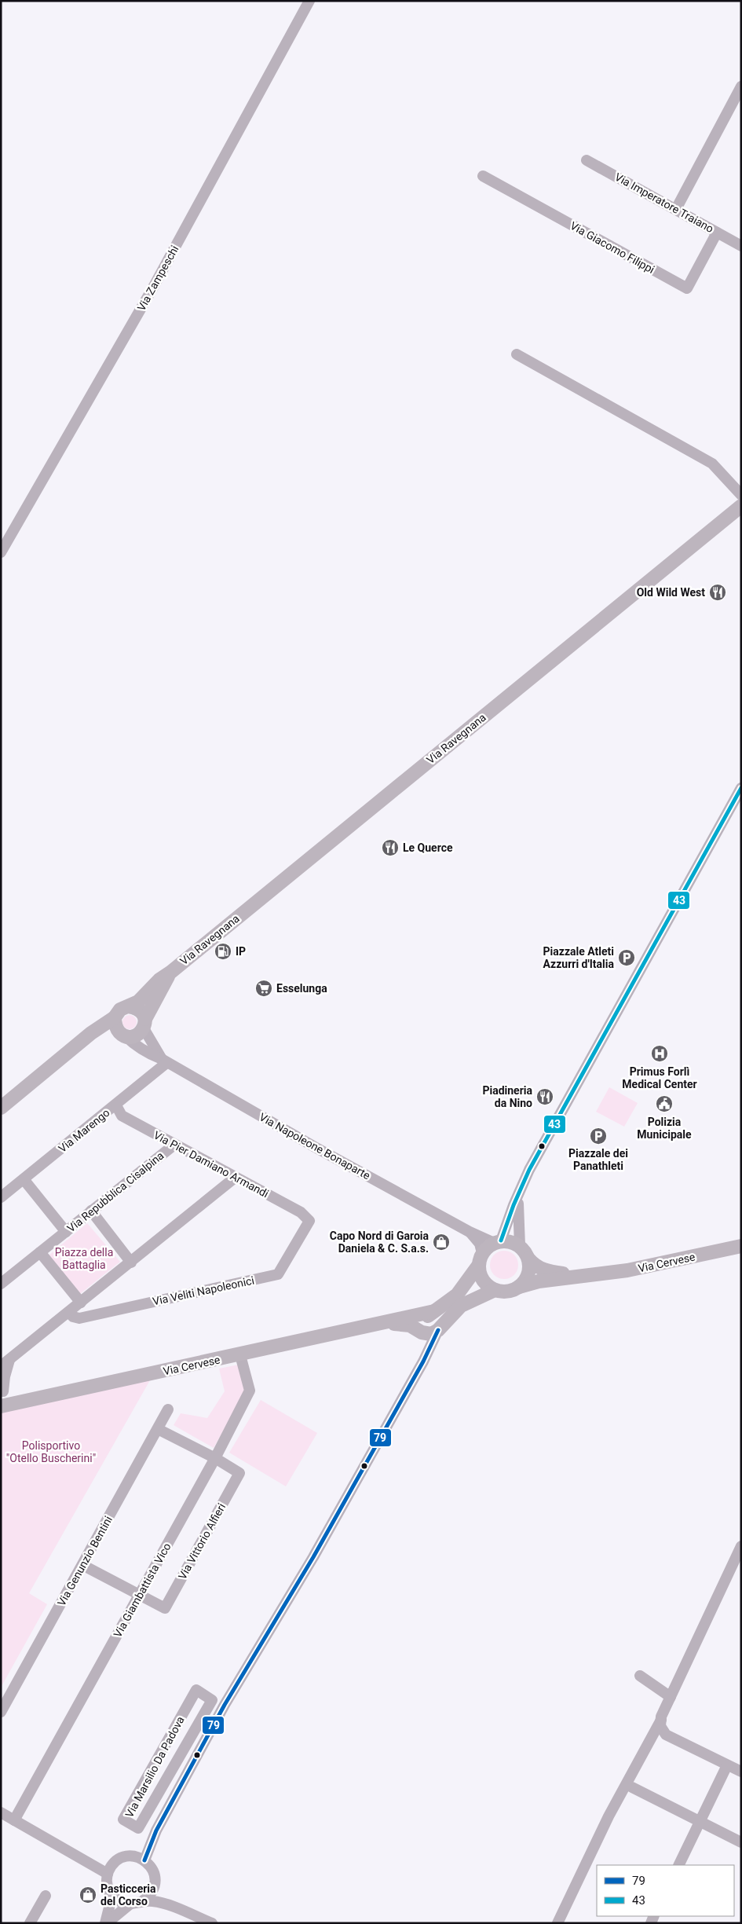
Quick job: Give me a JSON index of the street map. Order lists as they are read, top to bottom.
{
  "streets": {
    "main road": ["Via Ravegnana", "Via Cervese"],
    "street": [
      "Via Imperatore Traiano",
      "Via Giacomo Filippi",
      "Via Zampeschi",
      "Via Marengo",
      "Via Napoleone Bonaparte",
      "Via Pier Damiano Armandi",
      "Via Repubblica Cisalpina",
      "Via Veliti Napoleonici",
      "Via Vittorio Alfieri",
      "Via Genunzio Bentini",
      "Via Giambattista Vico",
      "Via Marsilio Da Padova"
    ]
  },
  "crossings": [
    ["Via Imperatore Traiano", "Via Giacomo Filippi"],
    ["Via Ravegnana", "Via Napoleone Bonaparte"],
    ["Via Marengo", "Via Napoleone Bonaparte"],
    ["Via Marengo", "Via Pier Damiano Armandi"],
    ["Via Napoleone Bonaparte", "Via Cervese"],
    ["Via Pier Damiano Armandi", "Via Repubblica Cisalpina"],
    ["Via Pier Damiano Armandi", "Via Veliti Napoleonici"],
    ["Via Cervese", "Via Giambattista Vico"],
    ["Via Vittorio Alfieri", "Via Giambattista Vico"]
  ],
  "parks": ["Piazza della Battaglia", "Polisportivo \"Otello Buscherini\""],
  "places": {
    "restaurant": ["Old Wild West", "Le Querce", "Piadineria da Nino"],
    "fuel station": ["IP"],
    "parking": ["Piazzale Atleti Azzurri d'Italia", "Piazzale dei Panathleti"],
    "supermarket": ["Esselunga"],
    "hospital": ["Primus Forlì Medical Center"],
    "public building": ["Polizia Municipale"],
    "shop": ["Capo Nord di Garoia Daniela & C. S.a.s.", "Pasticceria del Corso"]
  },
  "lines": ["transit line 43", "transit line 79"],
  "legend": ["79", "43"]
}
